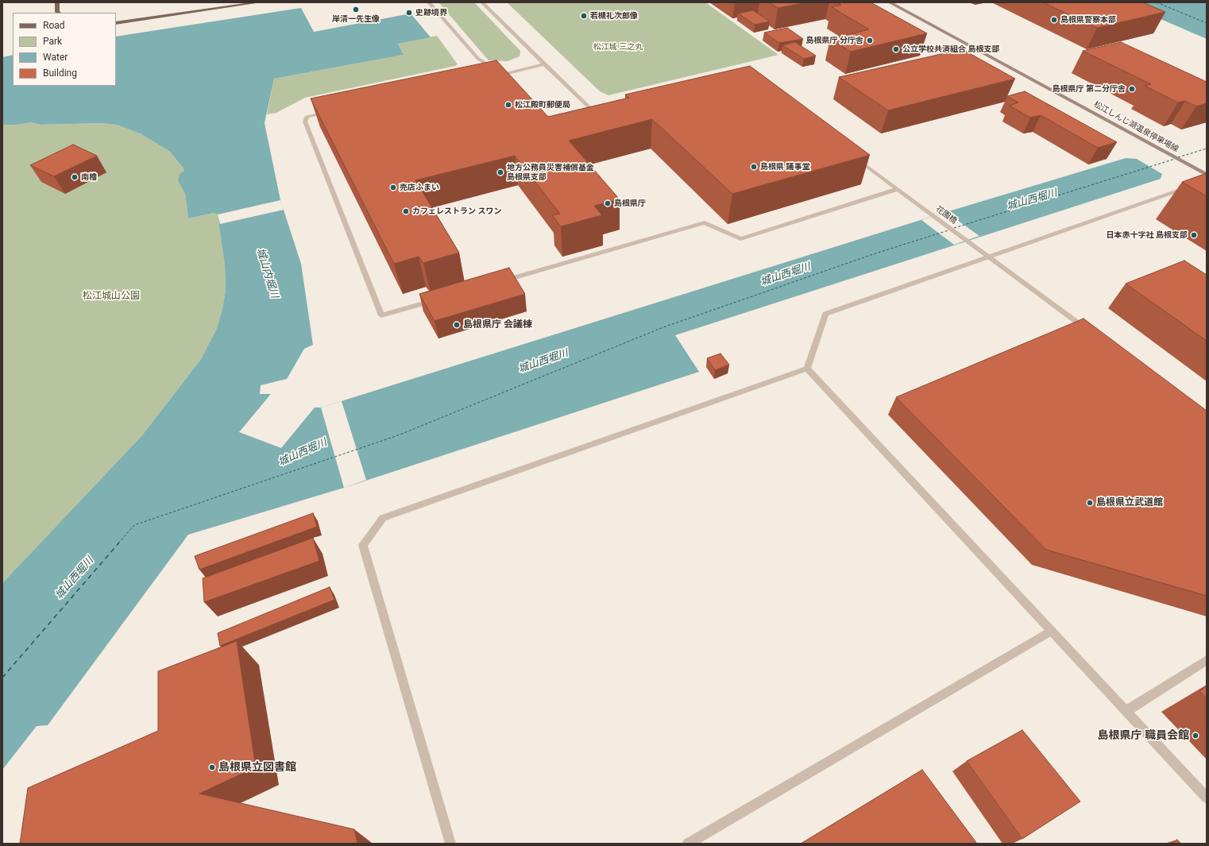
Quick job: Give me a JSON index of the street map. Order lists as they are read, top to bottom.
{
  "streets": {
    "main road": ["松江しんじ湖温泉停車場線"],
    "street": ["花園橋"]
  },
  "water": ["城山西堀川", "城山内堀川"],
  "parks": ["松江城 三之丸", "松江城山公園"],
  "places": [
    "岸清一先生像",
    "史跡境界",
    "若槻礼次郎像",
    "島根県警察本部",
    "島根県庁 分庁舎",
    "公立学校共済組合 島根支部",
    "島根県庁 第二分庁舎",
    "松江殿町郵便局",
    "島根県 議事堂",
    "地方公務員災害補償基金 島根県支部",
    "南櫓",
    "売店ふまい",
    "島根県庁",
    "カフェレストラン スワン",
    "日本赤十字社 島根支部",
    "島根県庁 会議棟",
    "島根県立武道館",
    "島根県庁 職員会館",
    "島根県立図書館"
  ],
  "legend": [
    "Road",
    "Park",
    "Water",
    "Building"
  ]
}
